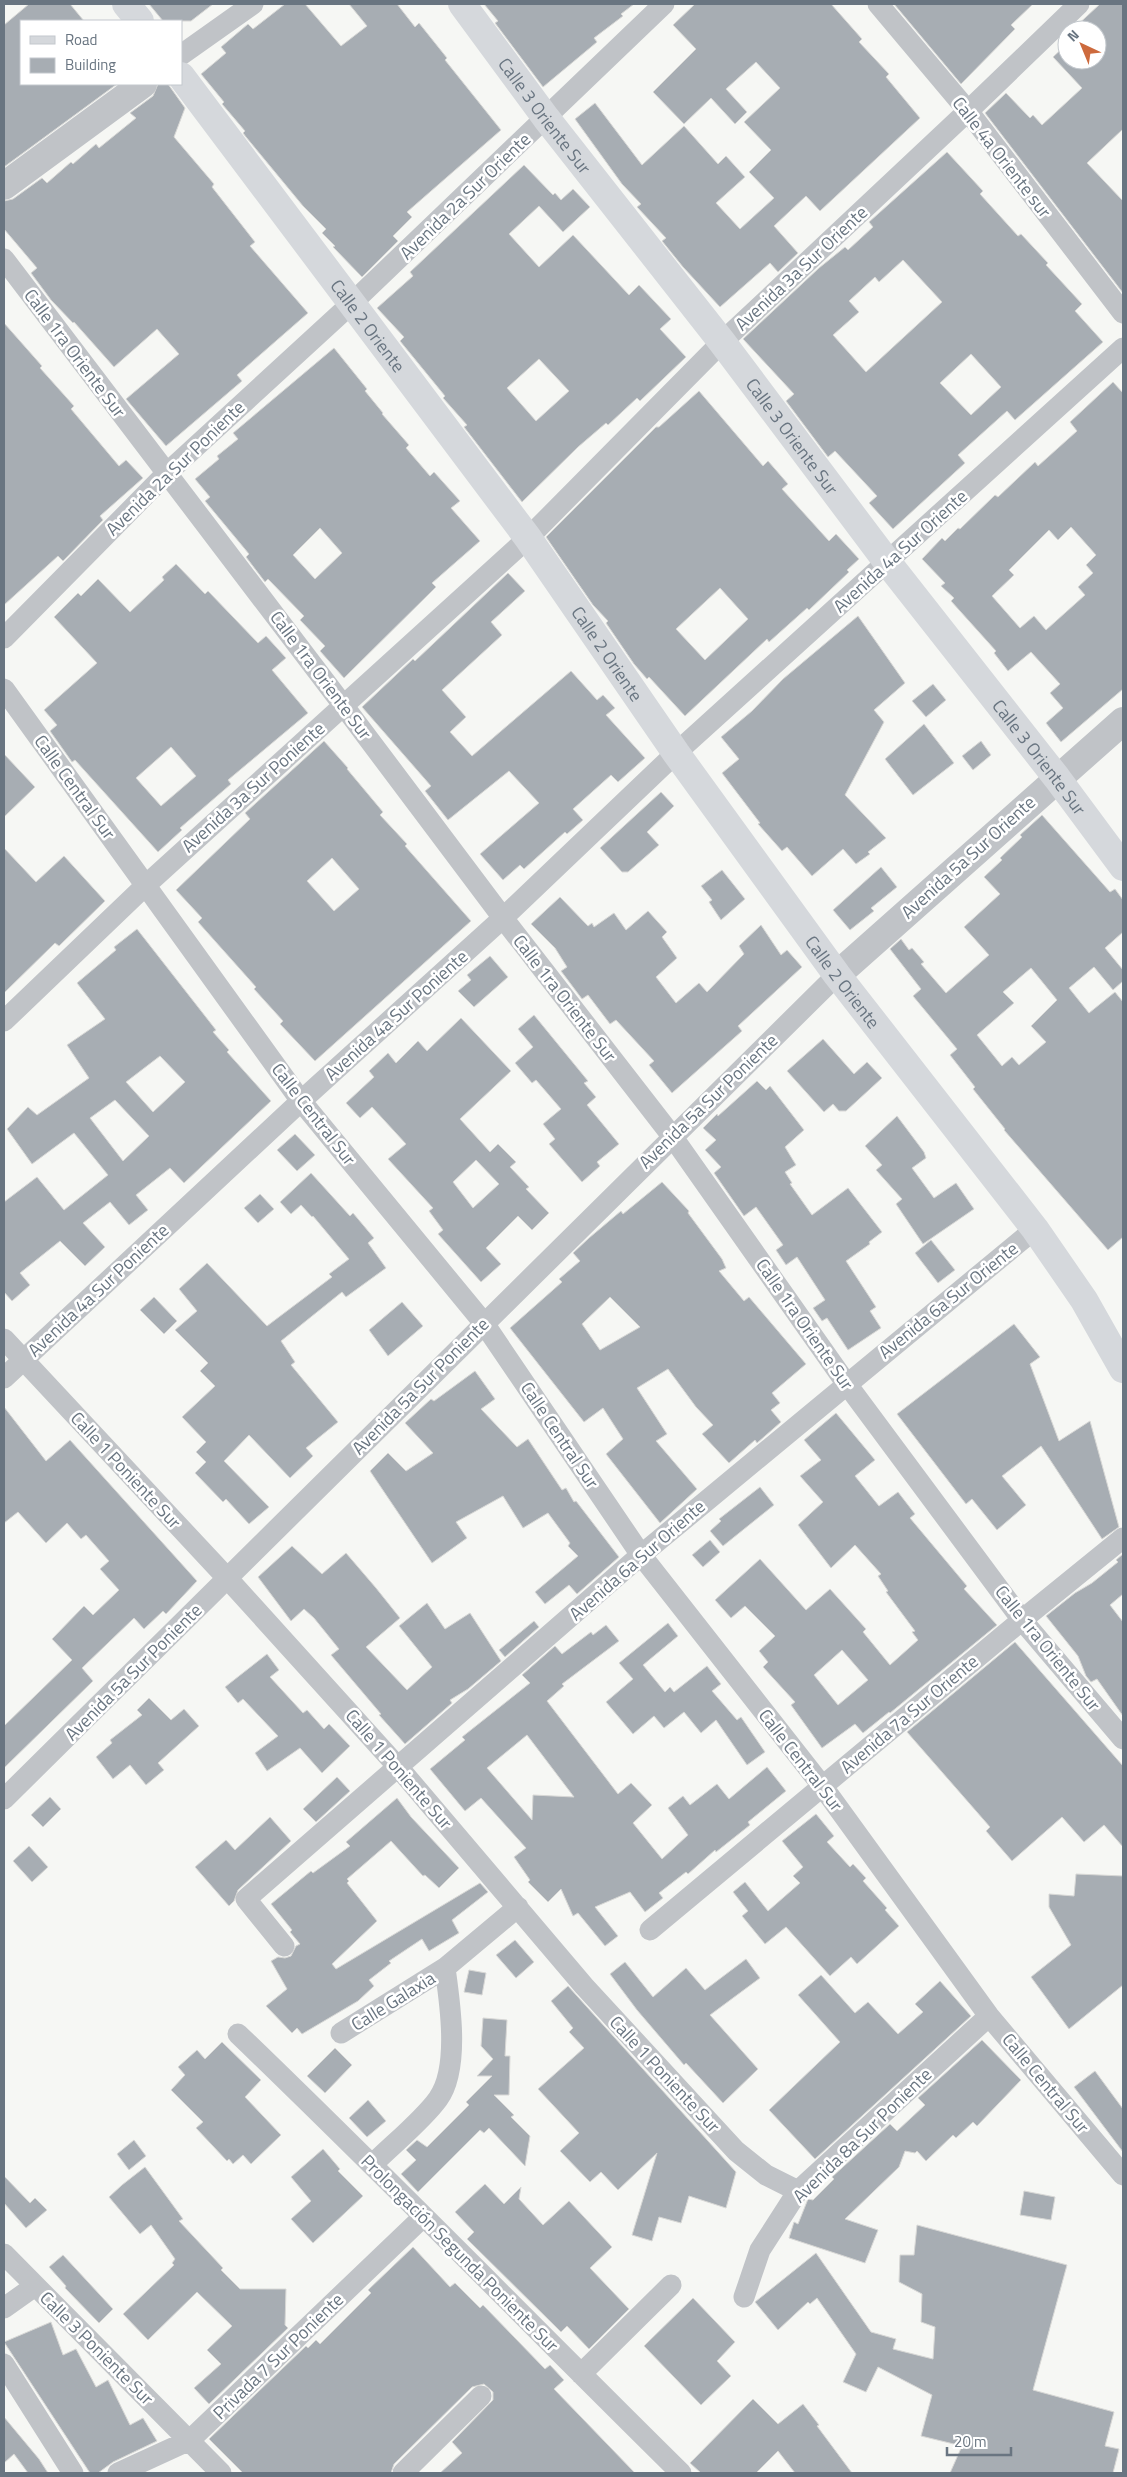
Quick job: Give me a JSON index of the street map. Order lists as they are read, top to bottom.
{
  "streets": {
    "main road": ["Calle 3 Oriente Sur", "Calle 2 Oriente"],
    "street": [
      "Calle 4a Oriente sur",
      "Avenida 2a Sur Oriente",
      "Avenida 3a Sur Oriente",
      "Calle 1ra Oriente Sur",
      "Avenida 2a Sur Poniente",
      "Avenida 4a Sur Oriente",
      "Calle Central Sur",
      "Avenida 3a Sur Poniente",
      "Avenida 5a Sur Oriente",
      "Avenida 4a Sur Poniente",
      "Avenida 5a Sur Poniente",
      "Avenida 6a Sur Oriente",
      "Calle 1 Poniente Sur",
      "Avenida 7a Sur Oriente",
      "Calle Galaxia",
      "Avenida 8a Sur Poniente",
      "Prolongación Segunda Poniente Sur",
      "Calle 3 Poniente Sur",
      "Privada 7 Sur Poniente"
    ]
  },
  "crossings": [
    ["Calle 3 Oriente Sur", "Avenida 2a Sur Oriente"],
    ["Calle 3 Oriente Sur", "Avenida 3a Sur Oriente"],
    ["Calle 3 Oriente Sur", "Avenida 4a Sur Oriente"],
    ["Calle 3 Oriente Sur", "Avenida 5a Sur Oriente"],
    ["Calle 4a Oriente sur", "Avenida 3a Sur Oriente"],
    ["Avenida 2a Sur Oriente", "Calle 2 Oriente"],
    ["Avenida 2a Sur Oriente", "Avenida 2a Sur Poniente"],
    ["Avenida 3a Sur Oriente", "Calle 2 Oriente"],
    ["Avenida 3a Sur Oriente", "Avenida 3a Sur Poniente"],
    ["Calle 2 Oriente", "Avenida 2a Sur Poniente"],
    ["Calle 2 Oriente", "Avenida 4a Sur Oriente"],
    ["Calle 2 Oriente", "Avenida 3a Sur Poniente"],
    ["Calle 2 Oriente", "Avenida 5a Sur Oriente"],
    ["Calle 2 Oriente", "Avenida 4a Sur Poniente"],
    ["Calle 2 Oriente", "Avenida 5a Sur Poniente"],
    ["Calle 2 Oriente", "Avenida 6a Sur Oriente"],
    ["Calle 1ra Oriente Sur", "Avenida 2a Sur Poniente"],
    ["Calle 1ra Oriente Sur", "Avenida 3a Sur Poniente"],
    ["Calle 1ra Oriente Sur", "Avenida 4a Sur Poniente"],
    ["Calle 1ra Oriente Sur", "Avenida 5a Sur Poniente"],
    ["Calle 1ra Oriente Sur", "Avenida 6a Sur Oriente"],
    ["Calle 1ra Oriente Sur", "Avenida 7a Sur Oriente"],
    ["Avenida 4a Sur Oriente", "Avenida 4a Sur Poniente"],
    ["Calle Central Sur", "Avenida 3a Sur Poniente"],
    ["Calle Central Sur", "Avenida 4a Sur Poniente"],
    ["Calle Central Sur", "Avenida 5a Sur Poniente"],
    ["Calle Central Sur", "Avenida 6a Sur Oriente"],
    ["Calle Central Sur", "Avenida 7a Sur Oriente"],
    ["Calle Central Sur", "Avenida 8a Sur Poniente"],
    ["Avenida 5a Sur Oriente", "Avenida 5a Sur Poniente"],
    ["Avenida 4a Sur Poniente", "Calle 1 Poniente Sur"],
    ["Avenida 5a Sur Poniente", "Calle 1 Poniente Sur"],
    ["Avenida 6a Sur Oriente", "Calle 1 Poniente Sur"],
    ["Calle 1 Poniente Sur", "Calle Galaxia"],
    ["Calle 1 Poniente Sur", "Avenida 8a Sur Poniente"],
    ["Calle Galaxia", "Prolongación Segunda Poniente Sur"],
    ["Prolongación Segunda Poniente Sur", "Privada 7 Sur Poniente"],
    ["Calle 3 Poniente Sur", "Privada 7 Sur Poniente"]
  ],
  "legend": ["Road", "Building"],
  "scale_bar": "20 m",
  "north": "top left"
}
